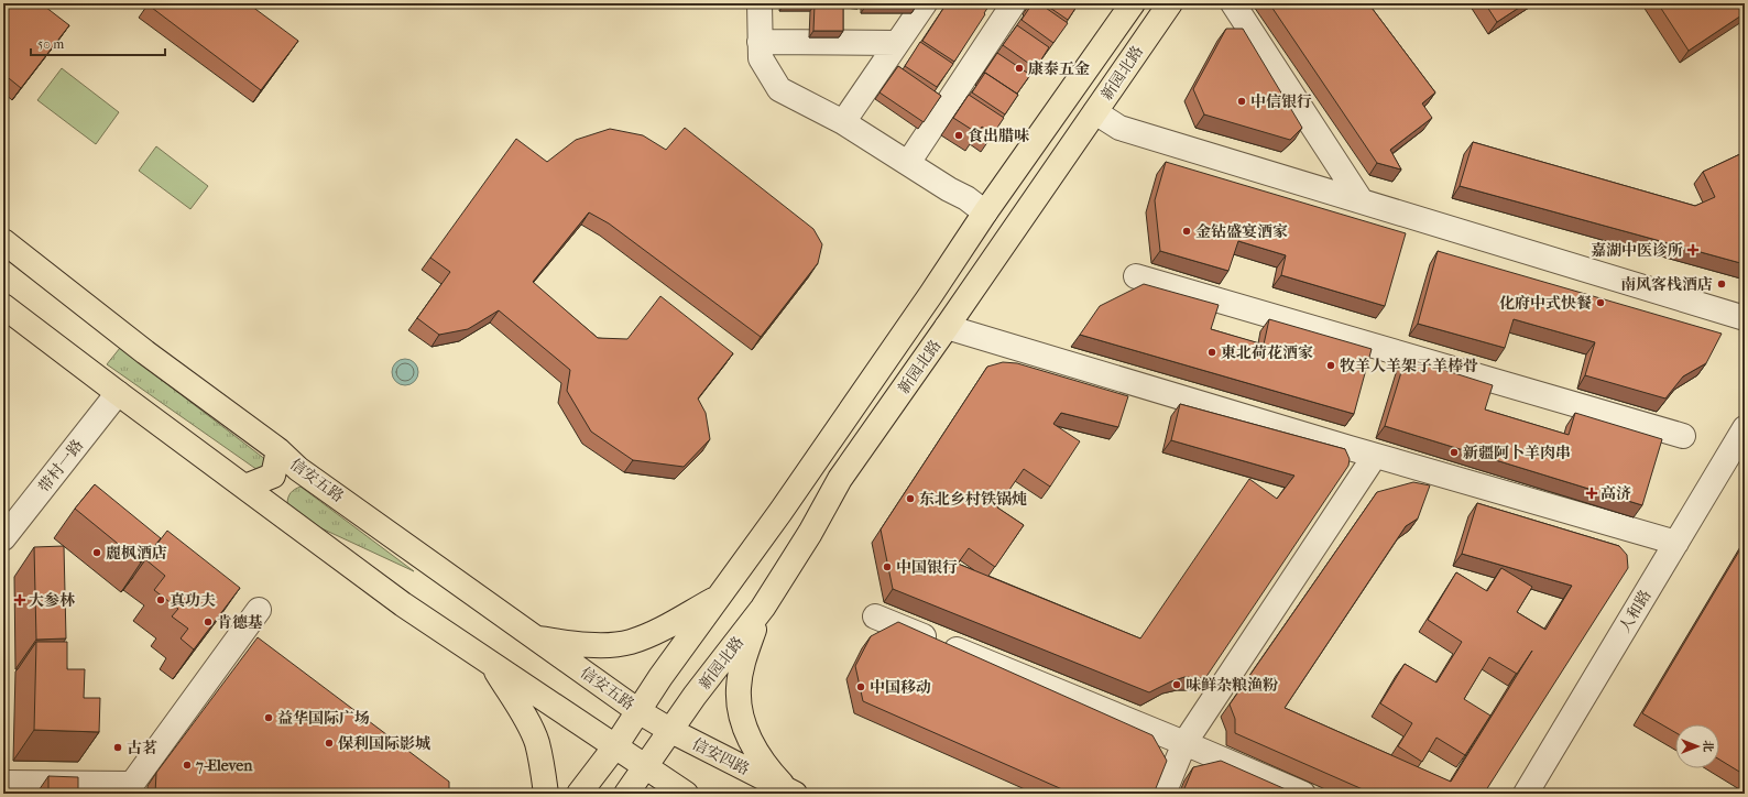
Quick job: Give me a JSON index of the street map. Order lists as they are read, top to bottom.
{
  "streets": {
    "main road": ["新园北路", "信安五路", "信安四路"],
    "street": ["带村一路", "人和路"]
  },
  "crossings": [
    ["新园北路", "信安五路"],
    ["新园北路", "信安四路"],
    ["信安五路", "信安四路"]
  ],
  "places": {
    "other": [
      "康泰五金",
      "中信银行",
      "食出腊味",
      "金钻盛宴酒家",
      "南风客栈酒店",
      "化府中式快餐",
      "東北荷花酒家",
      "牧羊人羊架子羊棒骨",
      "新疆阿卜羊肉串",
      "东北乡村铁锅炖",
      "麗枫酒店",
      "中国银行",
      "真功夫",
      "肯德基",
      "味鲜杂粮渔粉",
      "中国移动",
      "益华国际广场",
      "保利国际影城",
      "古茗",
      "7-Eleven"
    ],
    "health": ["嘉湖中医诊所", "高济", "大参林"]
  },
  "scale_bar": "50 m",
  "north": "right"
}
